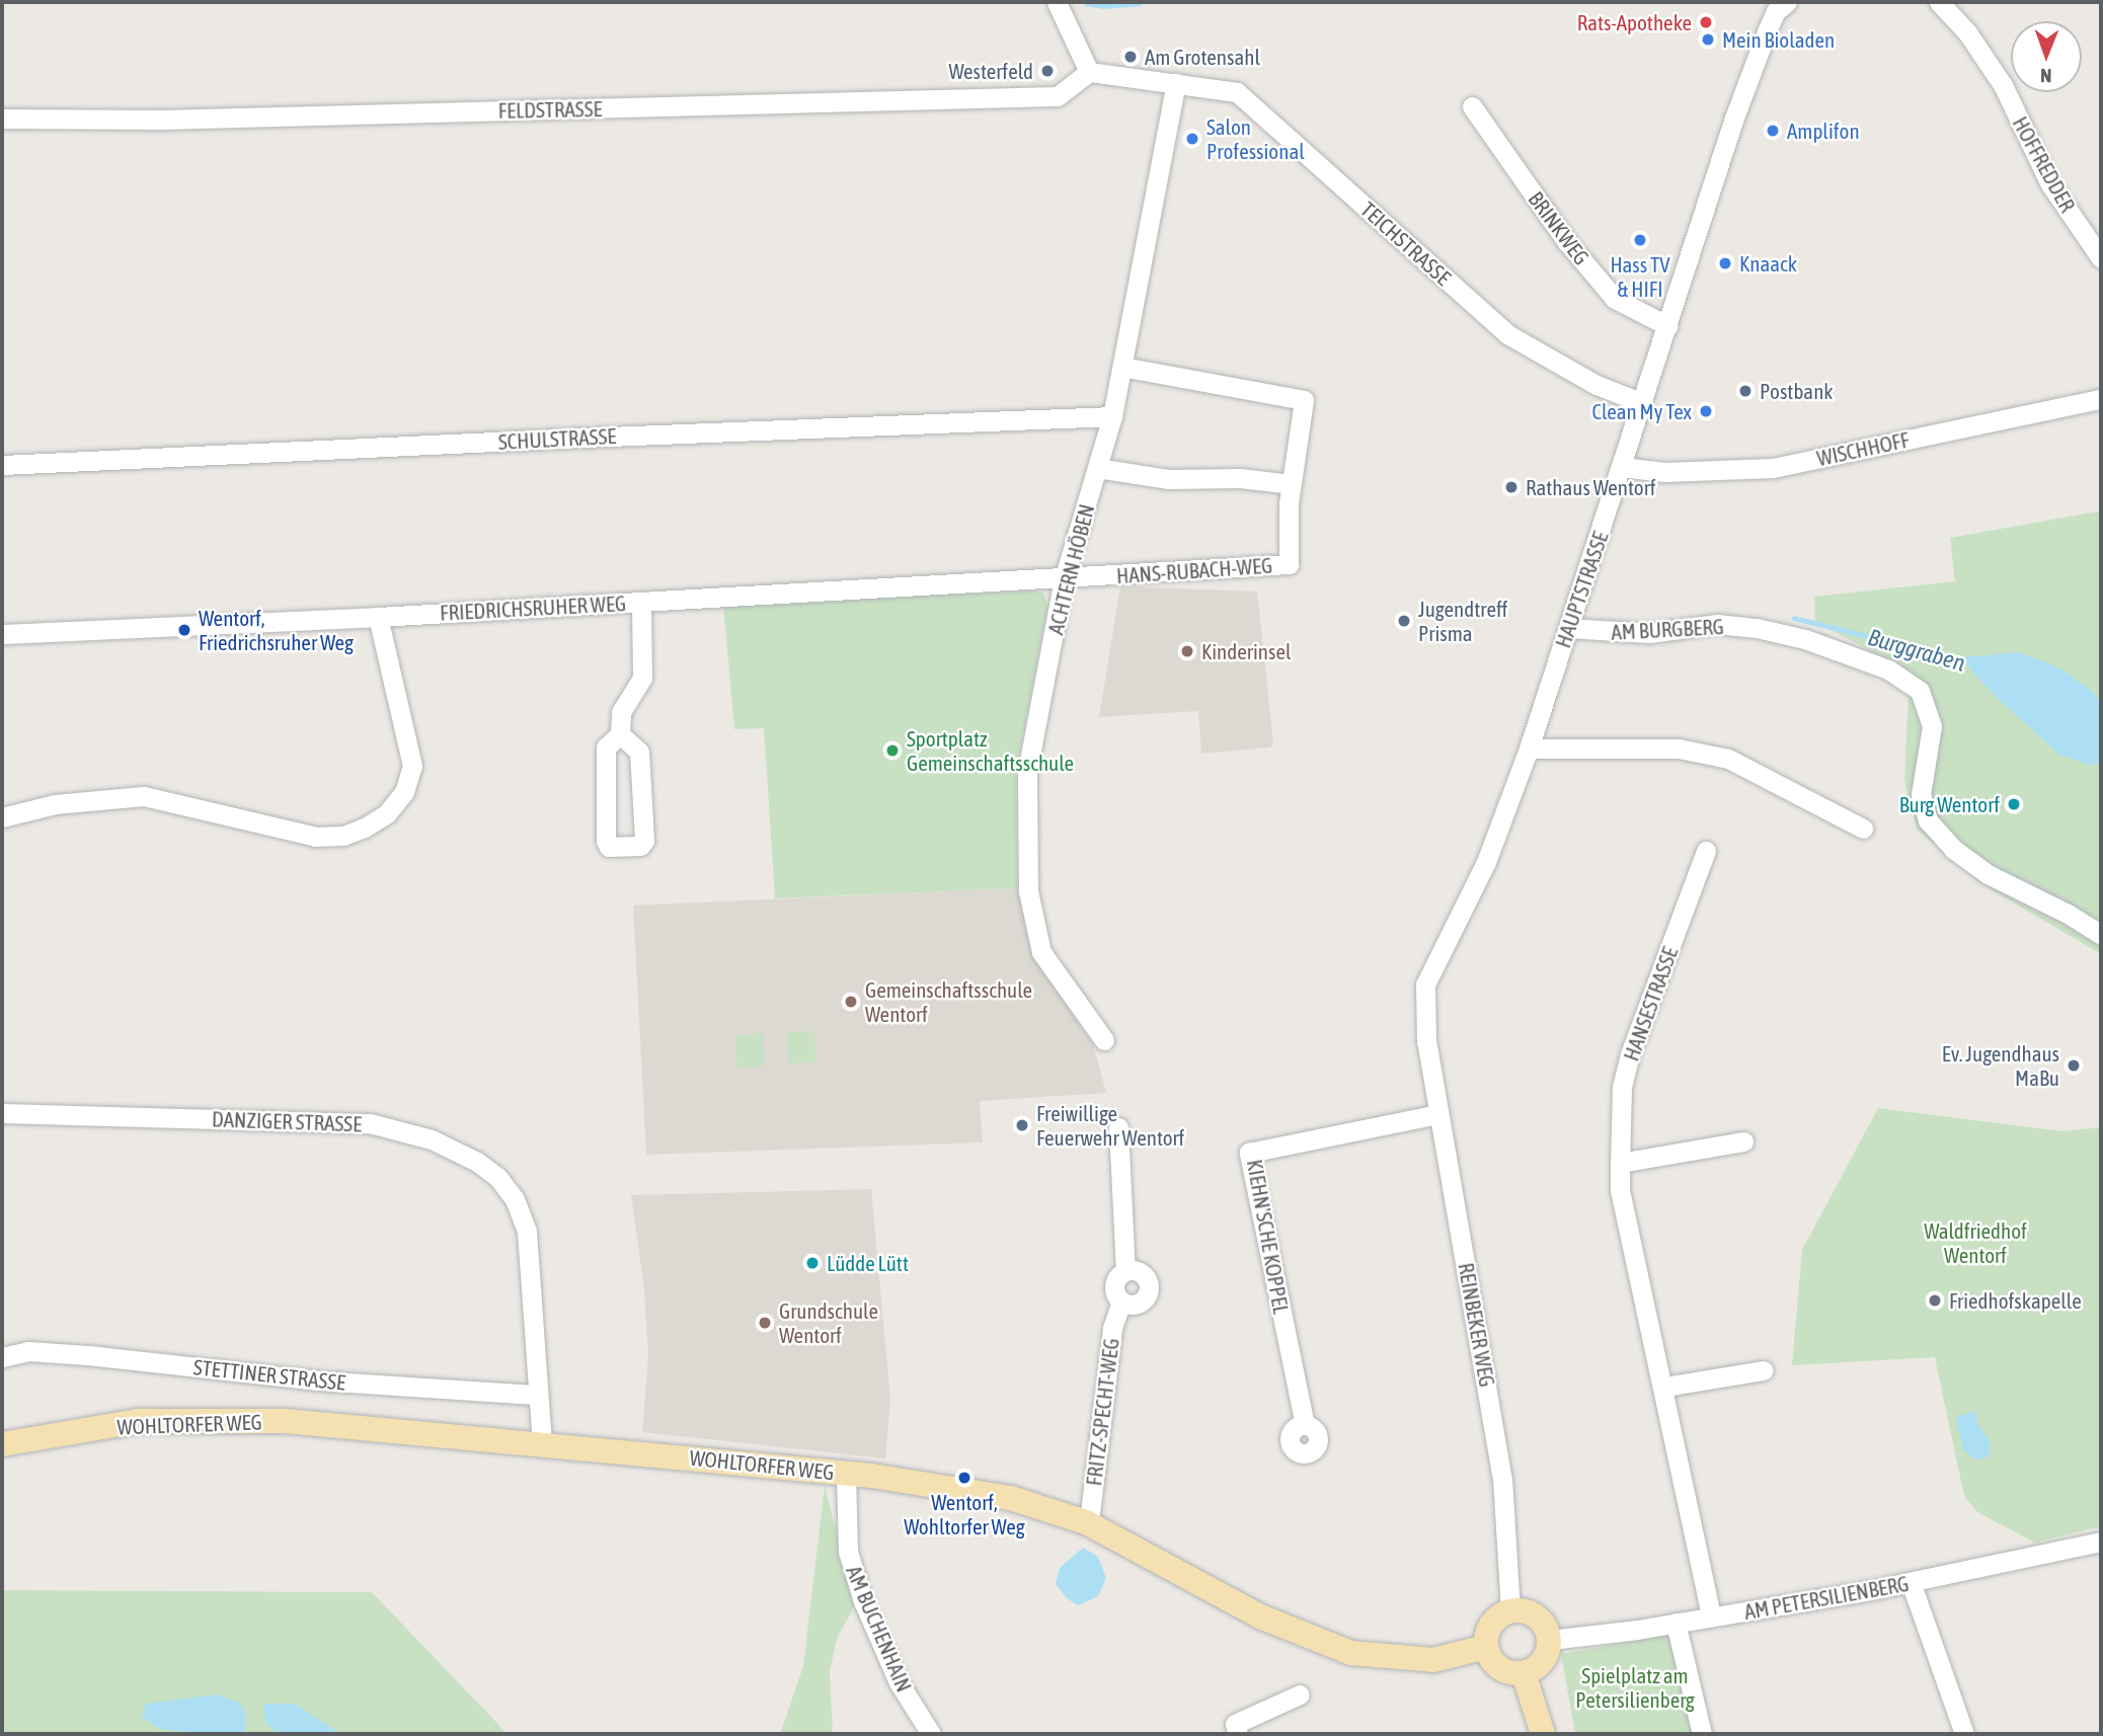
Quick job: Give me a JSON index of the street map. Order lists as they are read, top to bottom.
{
  "streets": {
    "main road": ["WOHLTORFER WEG"],
    "street": [
      "FELDSTRASSE",
      "HOFFREDDER",
      "BRINKWEG",
      "TEICHSTRASSE",
      "SCHULSTRASSE",
      "WISCHHOFF",
      "ACHTERN HÖBEN",
      "HANS-RUBACH-WEG",
      "HAUPTSTRASSE",
      "FRIEDRICHSRUHER WEG",
      "AM BURGBERG",
      "HANSESTRASSE",
      "DANZIGER STRASSE",
      "KIEHN'SCHE KOPPEL",
      "REINBEKER WEG",
      "STETTINER STRASSE",
      "FRITZ-SPECHT-WEG",
      "AM PETERSILIENBERG",
      "AM BUCHENHAIN"
    ]
  },
  "crossings": [
    ["BRINKWEG", "HAUPTSTRASSE"],
    ["TEICHSTRASSE", "ACHTERN HÖBEN"],
    ["TEICHSTRASSE", "HAUPTSTRASSE"],
    ["SCHULSTRASSE", "ACHTERN HÖBEN"],
    ["WISCHHOFF", "HAUPTSTRASSE"],
    ["ACHTERN HÖBEN", "HANS-RUBACH-WEG"],
    ["ACHTERN HÖBEN", "FRIEDRICHSRUHER WEG"],
    ["HANS-RUBACH-WEG", "FRIEDRICHSRUHER WEG"],
    ["HAUPTSTRASSE", "AM BURGBERG"],
    ["HAUPTSTRASSE", "REINBEKER WEG"],
    ["HANSESTRASSE", "AM PETERSILIENBERG"],
    ["DANZIGER STRASSE", "STETTINER STRASSE"],
    ["DANZIGER STRASSE", "WOHLTORFER WEG"],
    ["KIEHN'SCHE KOPPEL", "REINBEKER WEG"],
    ["REINBEKER WEG", "WOHLTORFER WEG"],
    ["REINBEKER WEG", "AM PETERSILIENBERG"],
    ["FRITZ-SPECHT-WEG", "WOHLTORFER WEG"],
    ["WOHLTORFER WEG", "AM PETERSILIENBERG"],
    ["WOHLTORFER WEG", "AM BUCHENHAIN"]
  ],
  "water": ["Burggraben"],
  "parks": ["Waldfriedhof Wentorf", "Spielplatz am Petersilienberg"],
  "places": [
    "Rats-Apotheke",
    "Mein Bioladen",
    "Am Grotensahl",
    "Westerfeld",
    "Amplifon",
    "Salon Professional",
    "Hass TV & HIFI",
    "Knaack",
    "Postbank",
    "Clean My Tex",
    "Rathaus Wentorf",
    "Jugendtreff Prisma",
    "Wentorf, Friedrichsruher Weg",
    "Kinderinsel",
    "Sportplatz Gemeinschaftsschule",
    "Burg Wentorf",
    "Gemeinschaftsschule Wentorf",
    "Ev. Jugendhaus MaBu",
    "Freiwillige Feuerwehr Wentorf",
    "Lüdde Lütt",
    "Friedhofskapelle",
    "Grundschule Wentorf",
    "Wentorf, Wohltorfer Weg"
  ],
  "north": "bottom"
}
